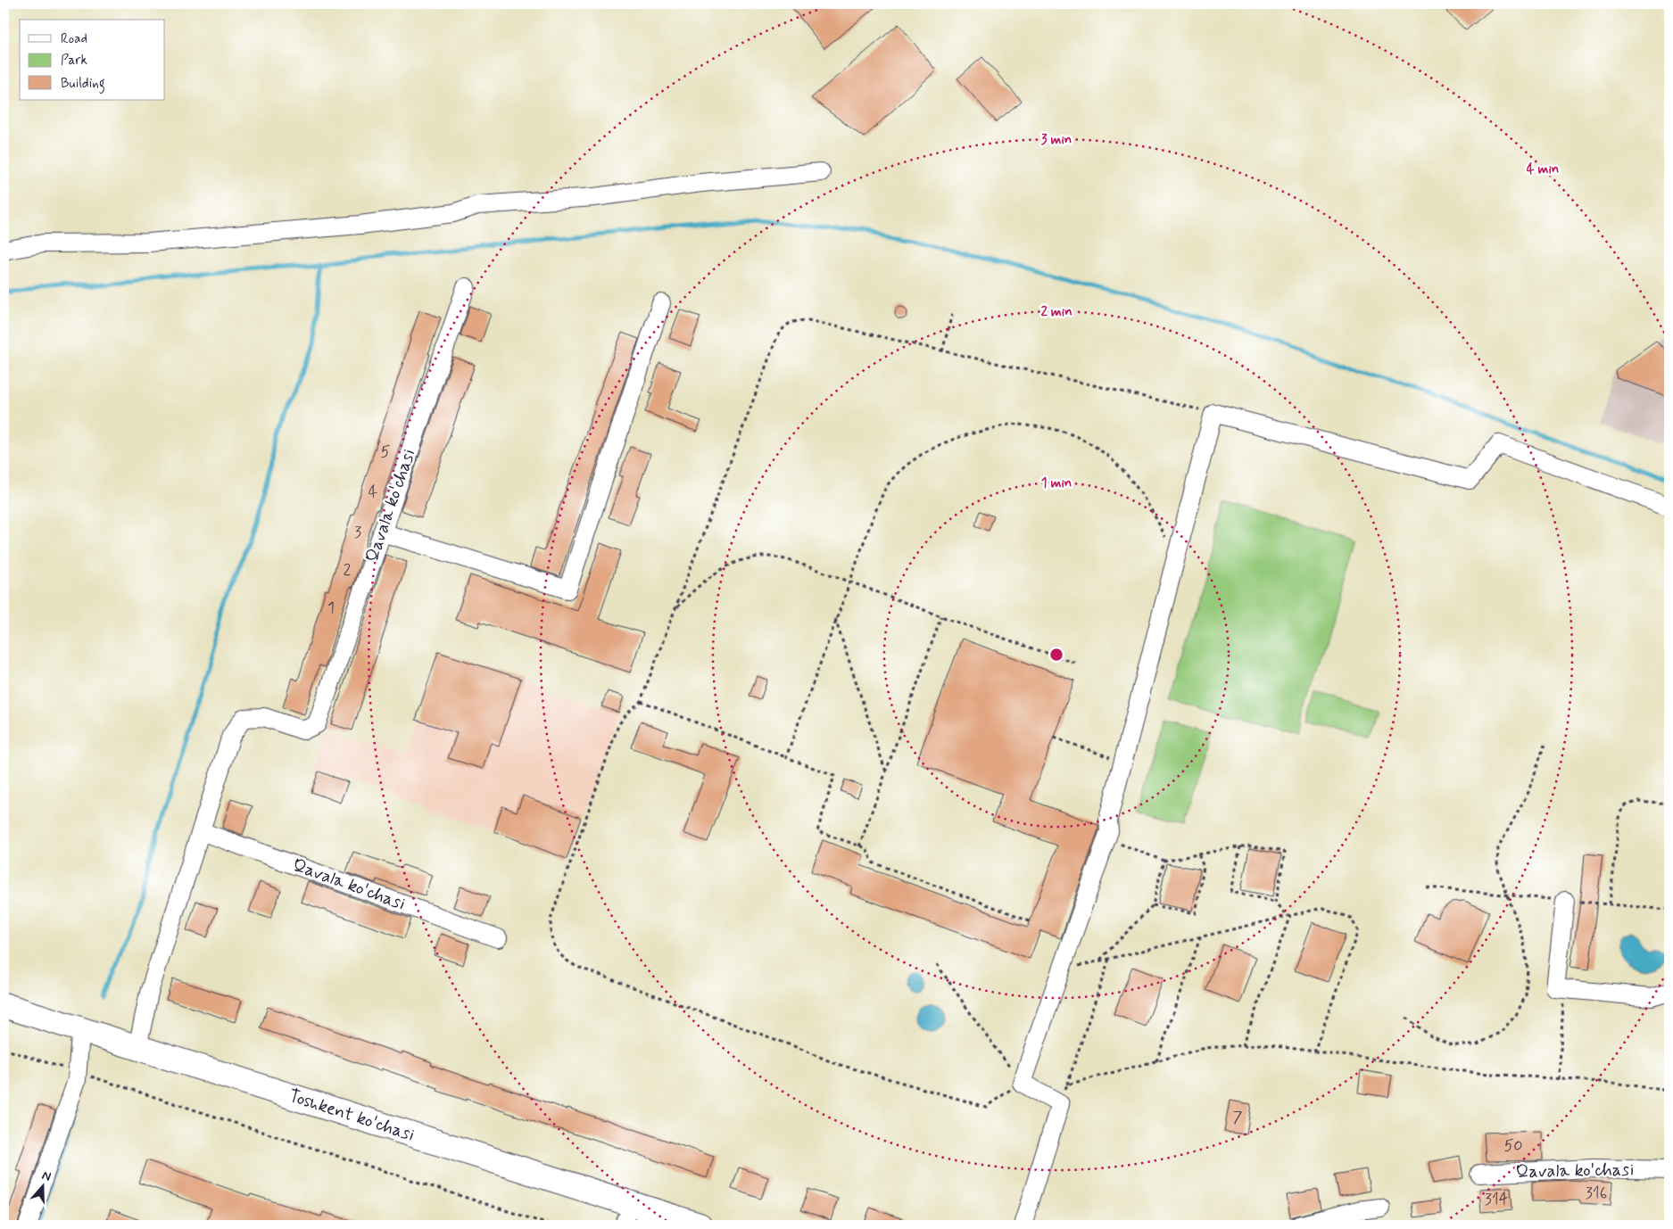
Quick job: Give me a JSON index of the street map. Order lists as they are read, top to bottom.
{
  "streets": {
    "highway": ["Toshkent ko'chasi"],
    "street": ["Qavala ko'chasi"]
  },
  "house_numbers": [
    "5",
    "4",
    "3",
    "2",
    "1",
    "7",
    "50",
    "316",
    "314"
  ],
  "legend": ["Road", "Park", "Building"],
  "north": "top",
  "rings": [
    "3 min",
    "4 min",
    "2 min",
    "1 min"
  ]
}
